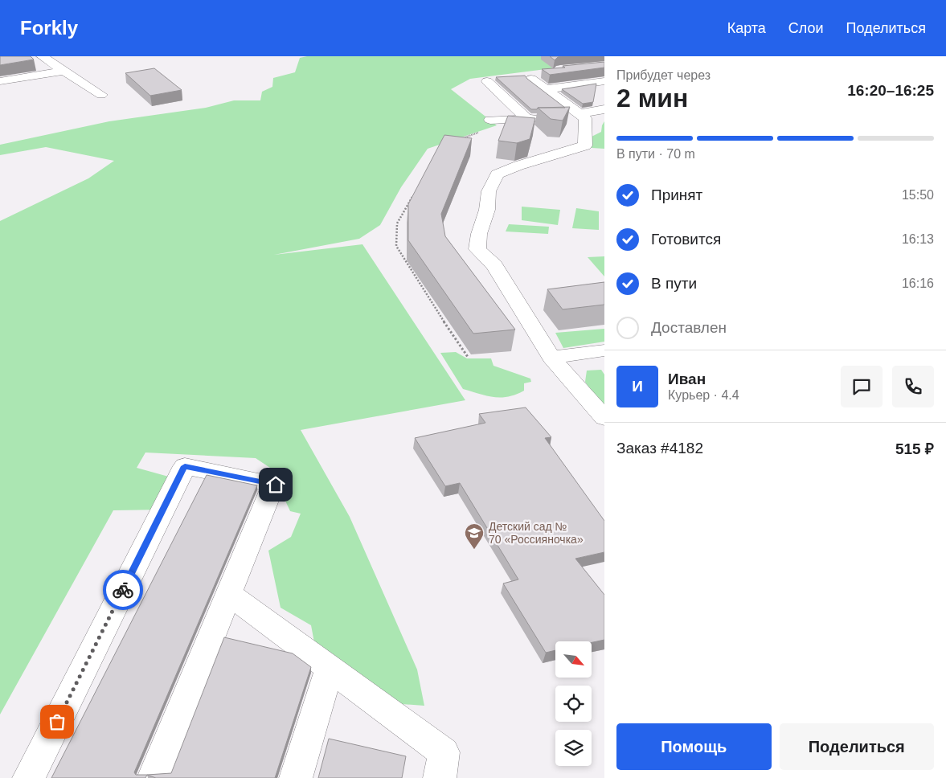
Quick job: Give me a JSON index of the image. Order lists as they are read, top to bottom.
{
  "places": {
    "school or university": ["Детский сад № 70 «Россияночка»"]
  },
  "north": "bottom right",
  "page": {
    "header": "Forkly",
    "nav": ["Карта", "Слои", "Поделиться"],
    "heading": ["2 мин", "Прибудет через", "16:20–16:25"],
    "panel": [
      "Иван",
      "Курьер · 4.4",
      "Заказ #4182",
      "515 ₽"
    ],
    "bar": "В пути · 70 m",
    "list": [
      ["Принят", "15:50"],
      ["Готовится", "16:13"],
      ["В пути", "16:16"],
      "Доставлен"
    ],
    "round": "И",
    "buttons": ["Помощь", "Поделиться"]
  }
}
